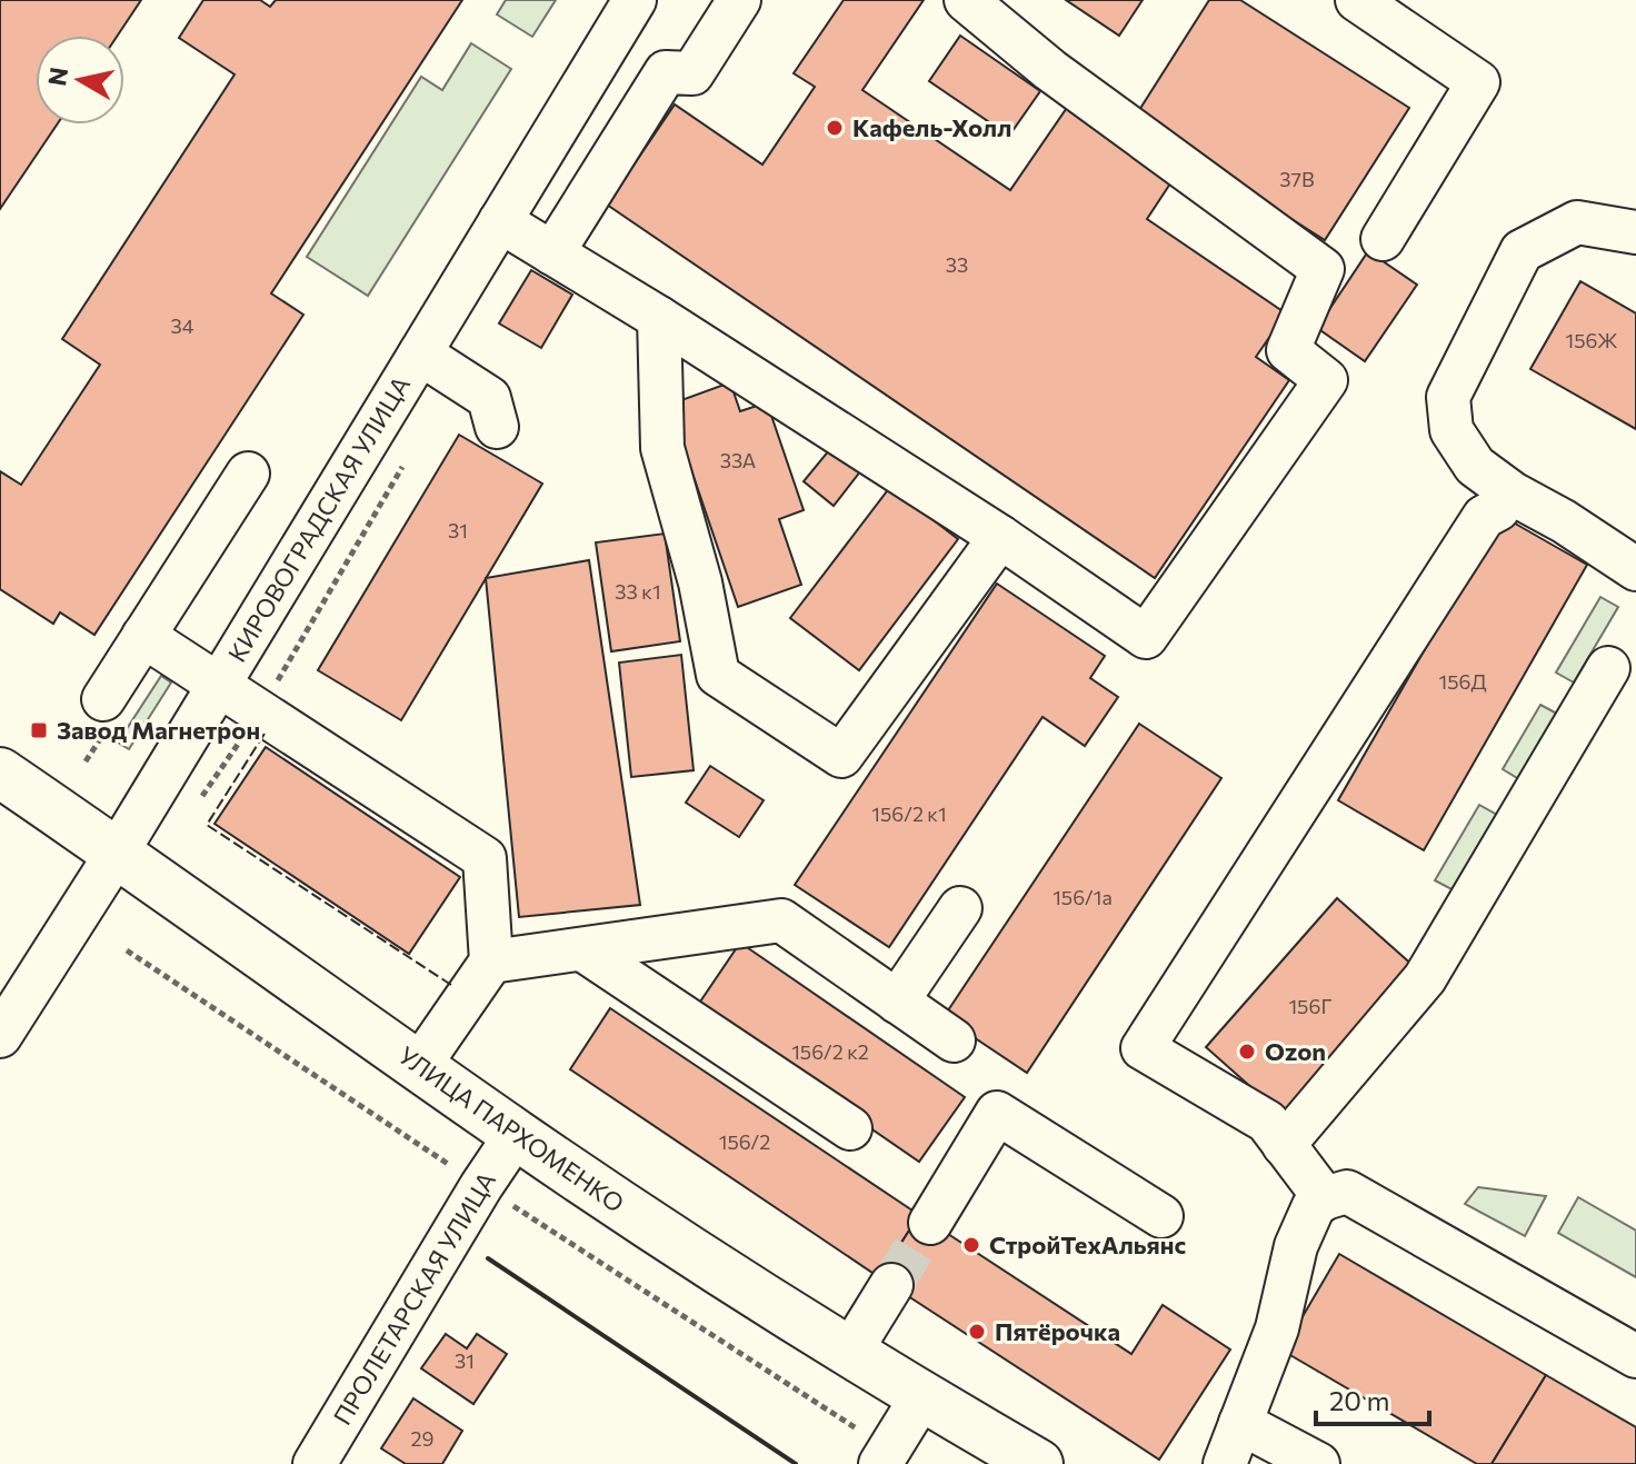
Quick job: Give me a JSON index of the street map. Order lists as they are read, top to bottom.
{
  "streets": {
    "main road": ["УЛИЦА ПАРХОМЕНКО"],
    "street": ["КИРОВОГРАДСКАЯ УЛИЦА", "ПРОЛЕТАРСКАЯ УЛИЦА"]
  },
  "crossings": [
    ["КИРОВОГРАДСКАЯ УЛИЦА", "УЛИЦА ПАРХОМЕНКО"],
    ["УЛИЦА ПАРХОМЕНКО", "ПРОЛЕТАРСКАЯ УЛИЦА"]
  ],
  "places": {
    "other": [
      "Кафель-Холл",
      "Ozon",
      "СтройТехАльянс",
      "Пятёрочка"
    ],
    "transit": ["Завод Магнетрон"]
  },
  "house_numbers": [
    "37В",
    "33",
    "34",
    "156Ж",
    "33А",
    "31",
    "33 к1",
    "156Д",
    "156/2 к1",
    "156/1а",
    "156Г",
    "156/2 к2",
    "156/2",
    "31",
    "29"
  ],
  "scale_bar": "20 m",
  "north": "left"
}
